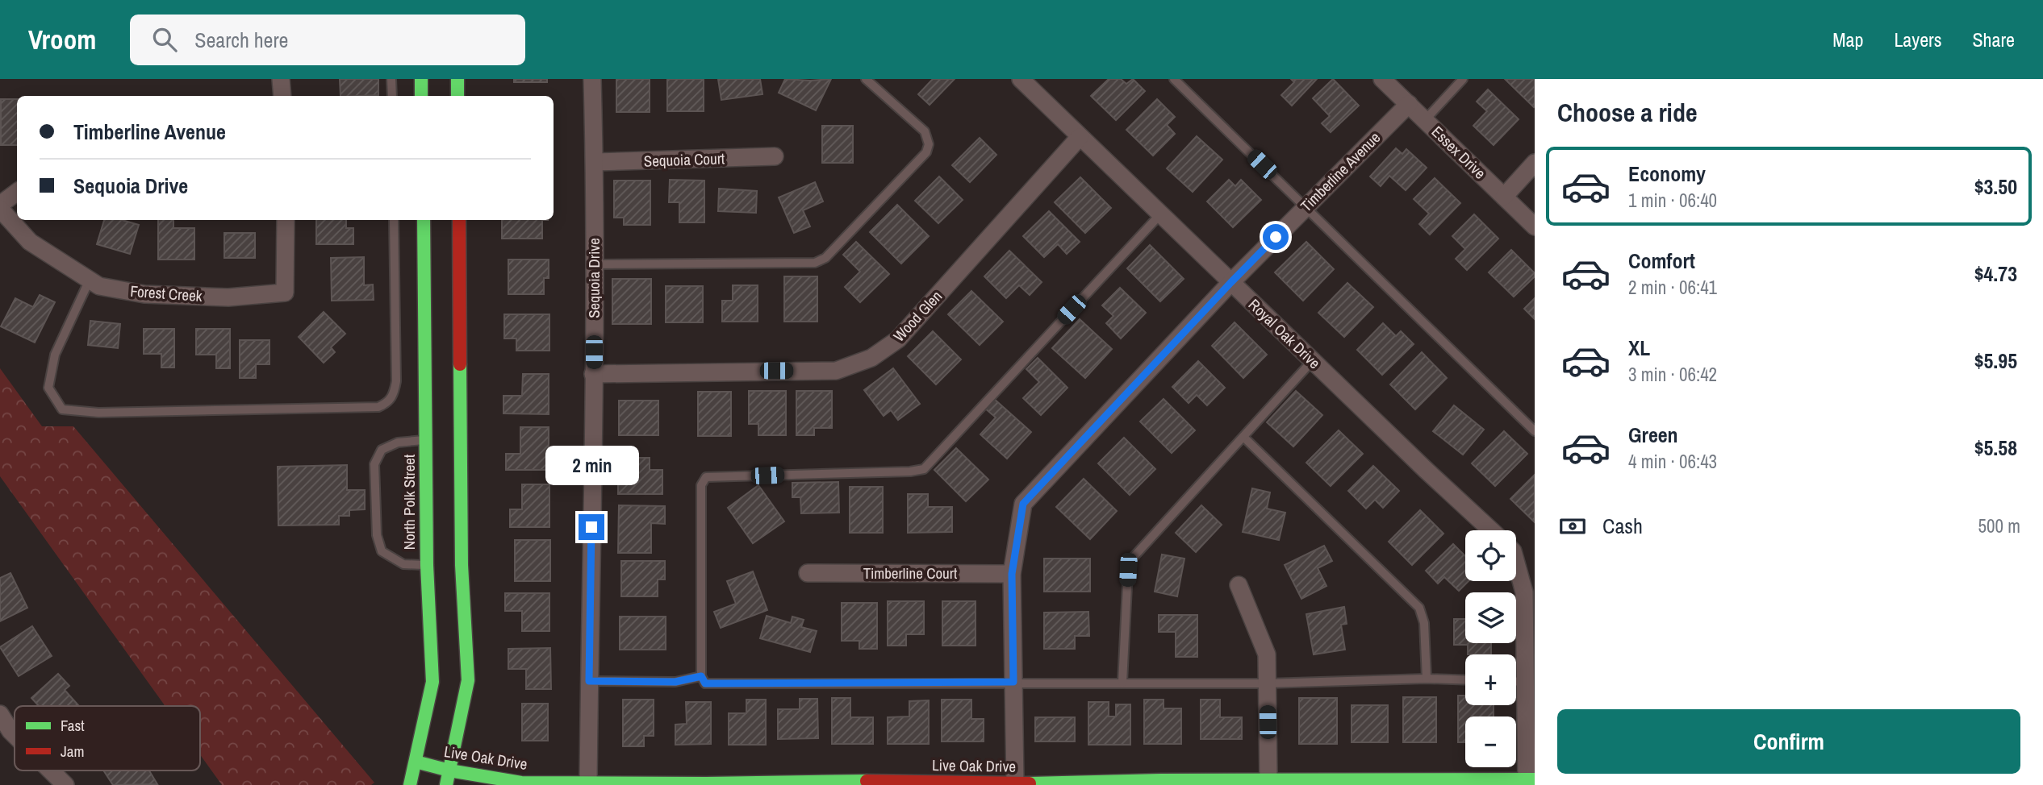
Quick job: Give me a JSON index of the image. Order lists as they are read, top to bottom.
{
  "streets": {
    "main road": ["North Polk Street", "Live Oak Drive"],
    "street": [
      "Essex Drive",
      "Sequoia Court",
      "Timberline Avenue",
      "Sequoia Drive",
      "Forest Creek",
      "Wood Glen",
      "Royal Oak Drive",
      "Timberline Court"
    ]
  },
  "crossings": [
    ["Essex Drive", "Timberline Avenue"],
    ["Sequoia Court", "Sequoia Drive"],
    ["Timberline Avenue", "Royal Oak Drive"],
    ["Timberline Avenue", "Timberline Court"],
    ["Timberline Avenue", "Live Oak Drive"],
    ["Sequoia Drive", "Wood Glen"],
    ["Sequoia Drive", "Live Oak Drive"],
    ["Wood Glen", "Royal Oak Drive"],
    ["North Polk Street", "Live Oak Drive"]
  ],
  "legend": ["Fast", "Jam"],
  "page": {
    "header": "Vroom",
    "search": "Search here",
    "nav": ["Map", "Layers", "Share"],
    "heading": "Choose a ride",
    "banner": ["Timberline Avenue", "Sequoia Drive"],
    "list": [
      {
        "name": "Economy",
        "note": "1 min · 06:40",
        "value": "$3.50"
      },
      {
        "name": "Comfort",
        "note": "2 min · 06:41",
        "value": "$4.73"
      },
      {
        "name": "XL",
        "note": "3 min · 06:42",
        "value": "$5.95"
      },
      {
        "name": "Green",
        "note": "4 min · 06:43",
        "value": "$5.58"
      }
    ],
    "bubble": "2 min",
    "pay": ["Cash", "500 m"],
    "map_buttons": ["+", "−"],
    "buttons": "Confirm"
  }
}
